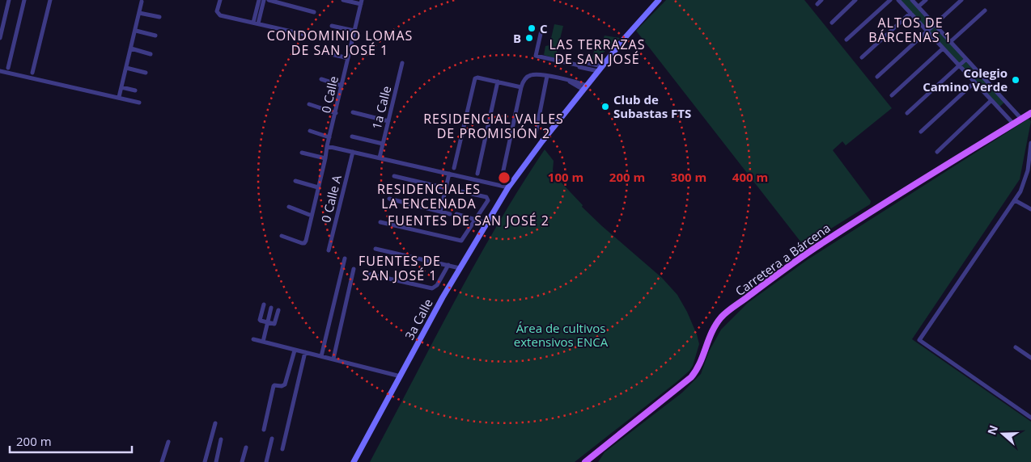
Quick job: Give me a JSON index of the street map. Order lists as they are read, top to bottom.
{
  "streets": {
    "main road": ["Carretera a Bárcena", "3a Calle"],
    "street": ["0 Calle", "1a Calle", "0 Calle A"]
  },
  "districts": [
    "ALTOS DE BÁRCENAS 1",
    "CONDOMINIO LOMAS DE SAN JOSÉ 1",
    "LAS TERRAZAS DE SAN JOSÉ",
    "RESIDENCIAL VALLES DE PROMISIÓN 2",
    "RESIDENCIALES LA ENCENADA",
    "FUENTES DE SAN JOSÉ 2",
    "FUENTES DE SAN JOSÉ 1"
  ],
  "parks": ["Área de cultivos extensivos ENCA"],
  "places": [
    "C",
    "B",
    "Colegio Camino Verde",
    "Club de Subastas FTS"
  ],
  "scale_bar": "200 m",
  "north": "left",
  "rings": [
    "100 m",
    "200 m",
    "300 m",
    "400 m"
  ]
}
